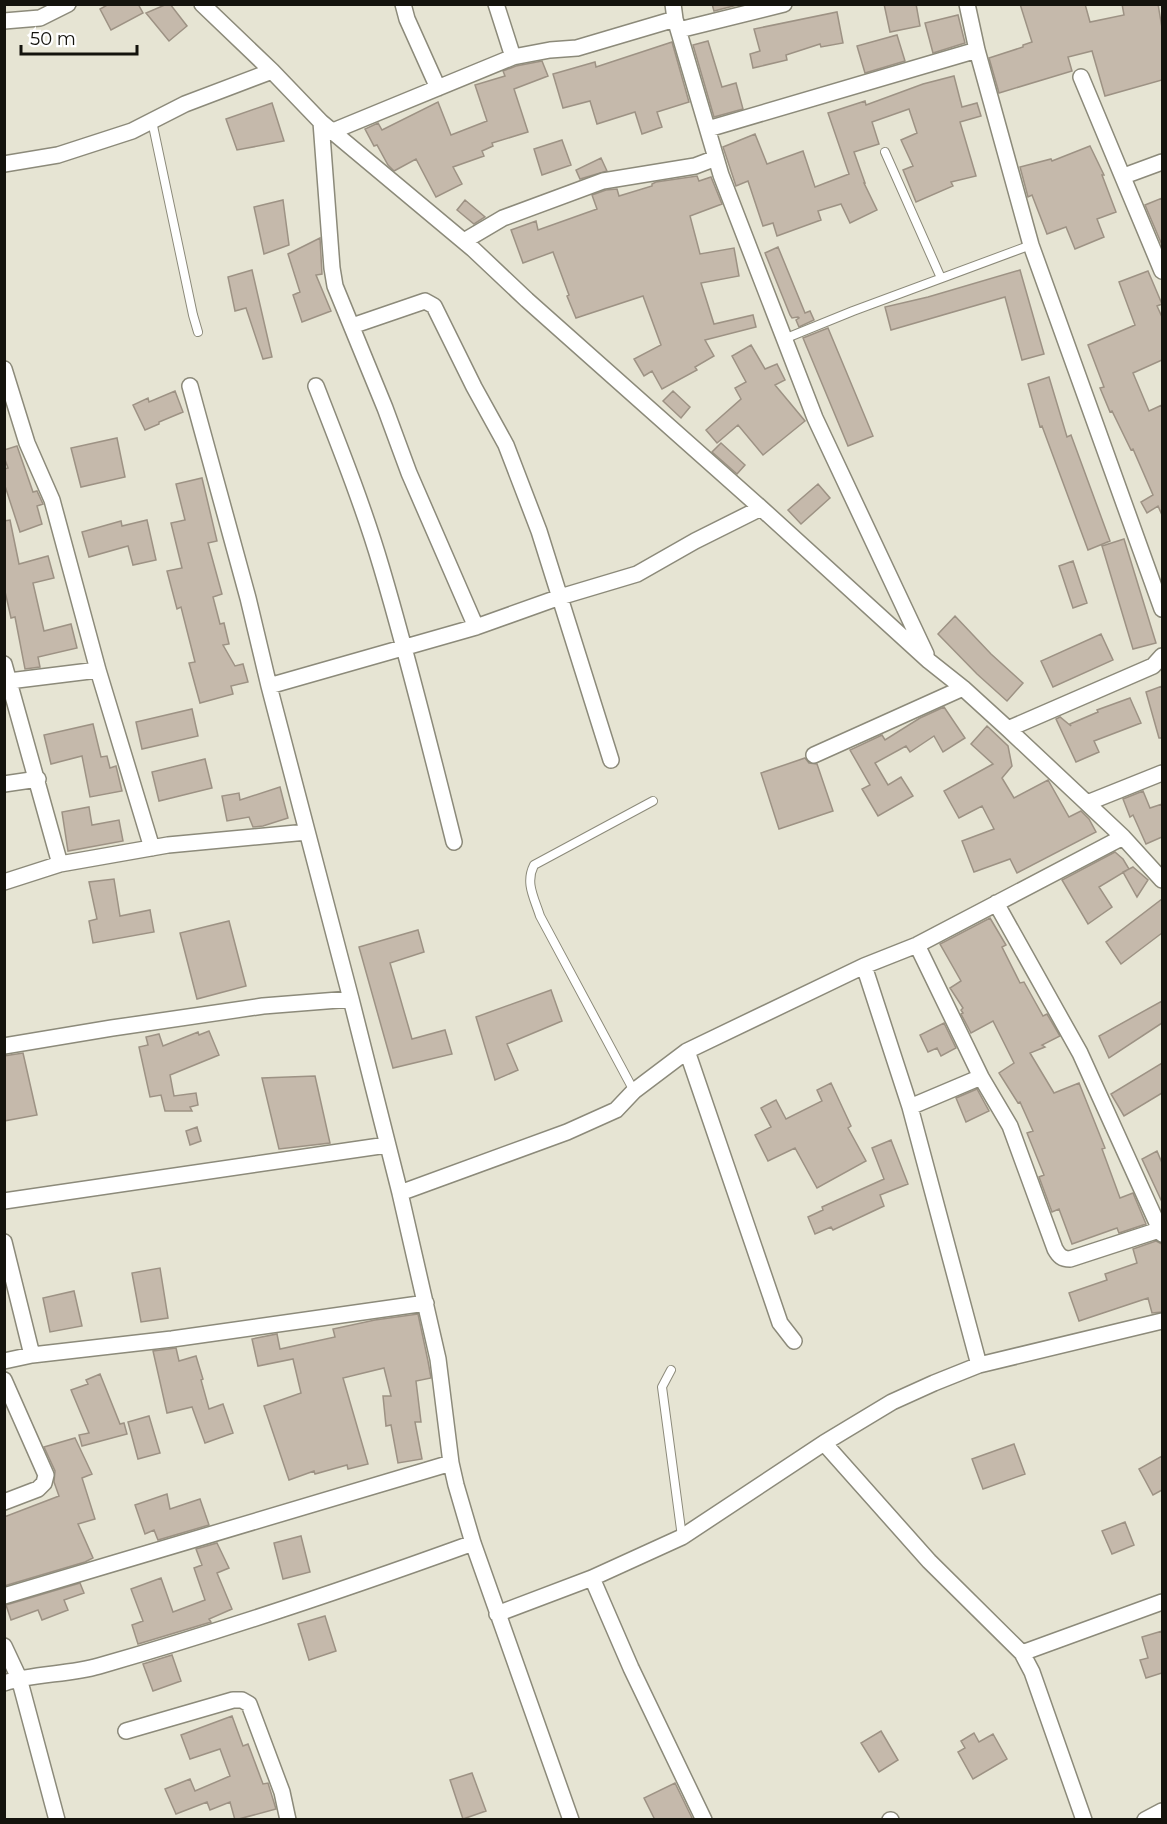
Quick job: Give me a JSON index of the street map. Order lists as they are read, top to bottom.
{
  "scale_bar": "50 m"
}
